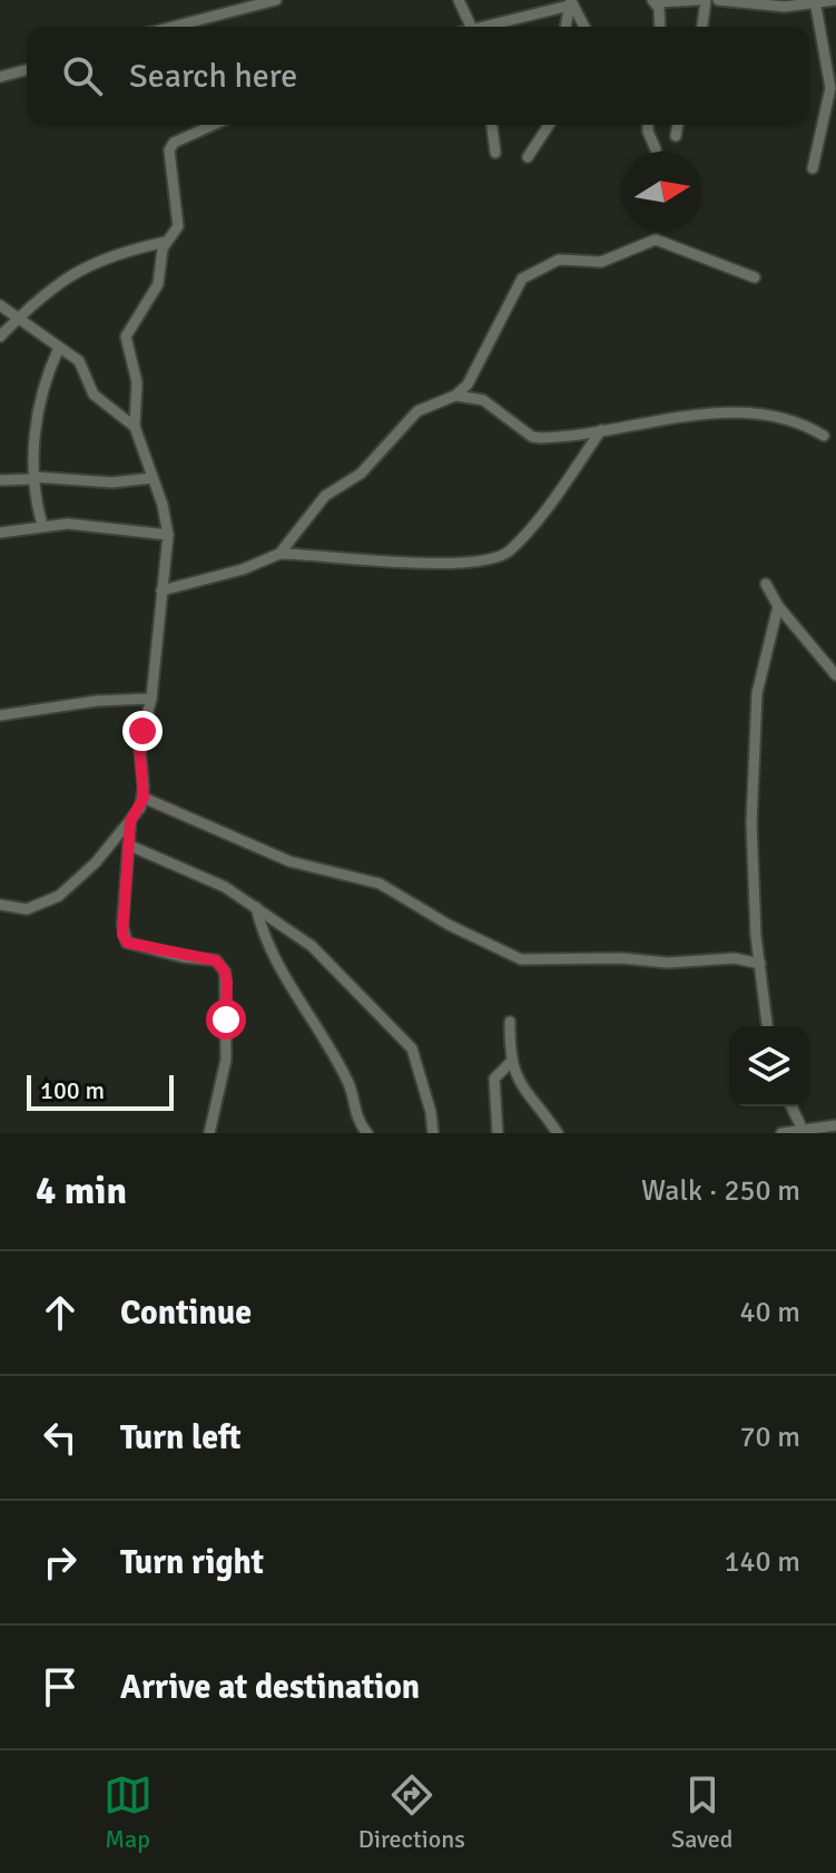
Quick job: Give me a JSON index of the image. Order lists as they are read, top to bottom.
{
  "scale_bar": "100 m",
  "north": "right",
  "page": {
    "search": "Search here",
    "scale": "100 m",
    "heading": ["4 min", "Walk · 250 m"],
    "list": [
      ["Continue", "40 m"],
      ["Turn left", "70 m"],
      ["Turn right", "140 m"],
      "Arrive at destination"
    ],
    "nav": ["Map", "Directions", "Saved"]
  }
}
